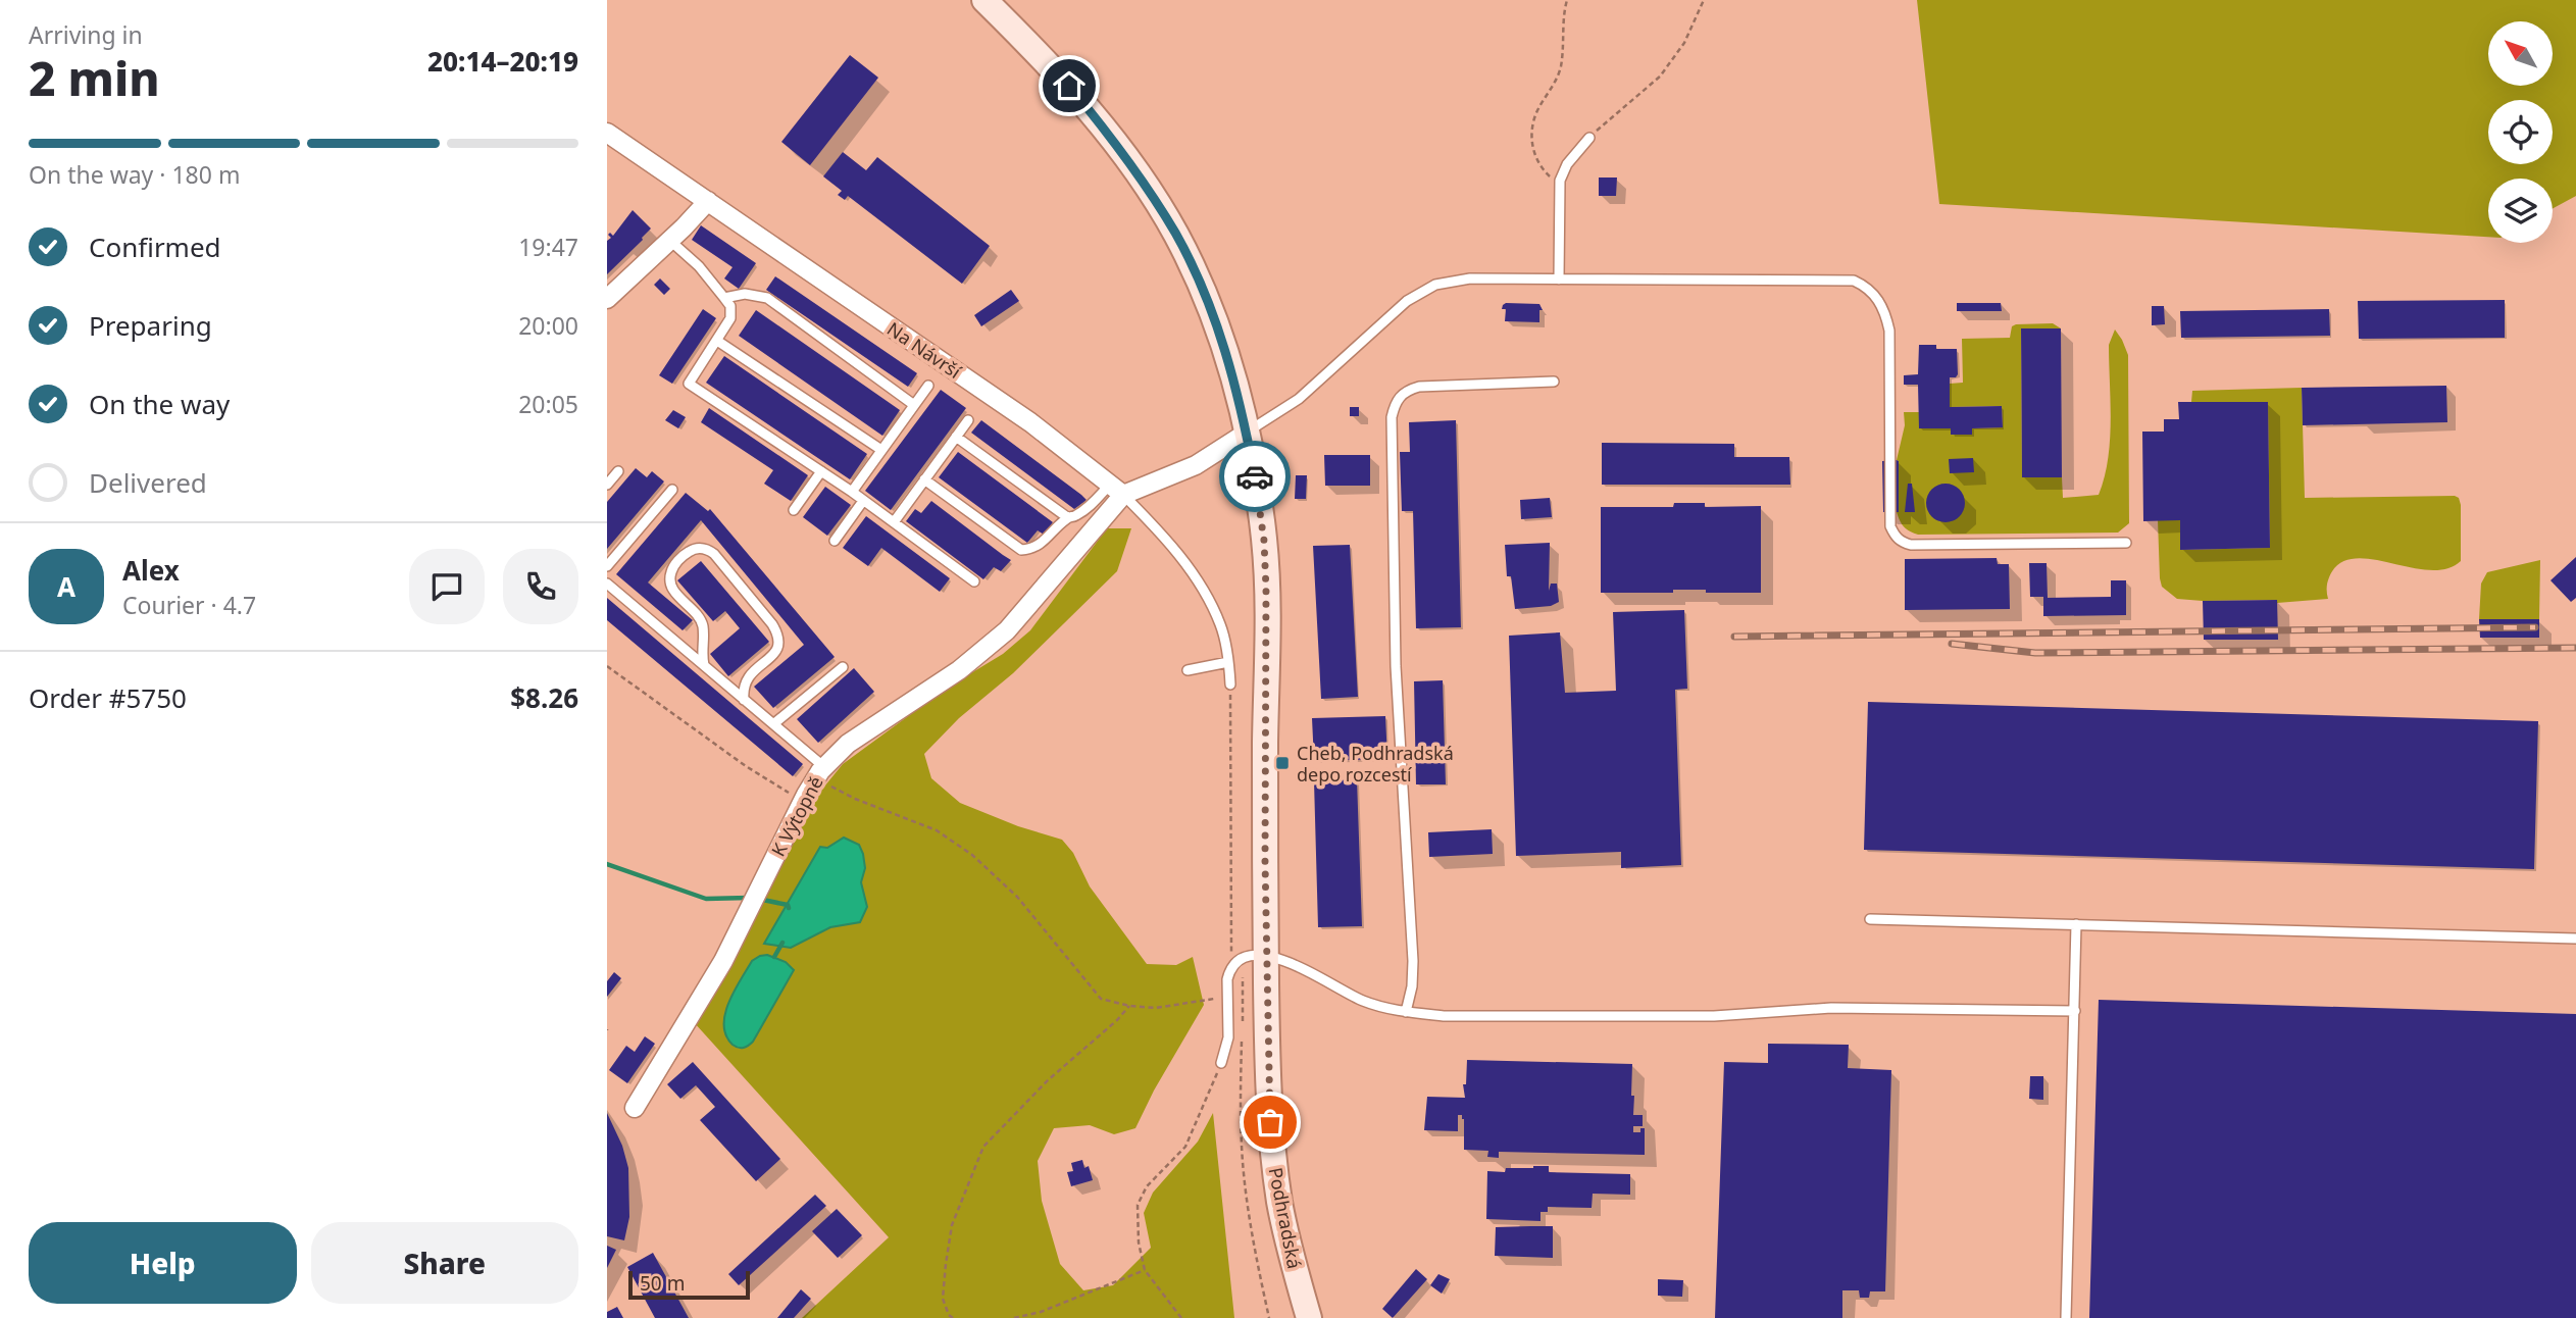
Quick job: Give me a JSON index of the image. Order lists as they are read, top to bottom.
{
  "streets": {
    "main road": ["Podhradská"],
    "street": ["Na Návrší", "K Výtopně"]
  },
  "crossings": [
    ["Na Návrší", "K Výtopně"]
  ],
  "places": {
    "transit": ["Cheb, Podhradská depo rozcestí"]
  },
  "scale_bar": "50 m",
  "north": "top left",
  "page": {
    "heading": ["2 min", "Arriving in", "20:14–20:19"],
    "panel": [
      "Alex",
      "Courier · 4.7",
      "Order #5750",
      "$8.26"
    ],
    "bar": "On the way · 180 m",
    "list": [
      ["Confirmed", "19:47"],
      ["Preparing", "20:00"],
      ["On the way", "20:05"],
      "Delivered"
    ],
    "round": "A",
    "buttons": ["Help", "Share"],
    "scale": "50 m"
  }
}
